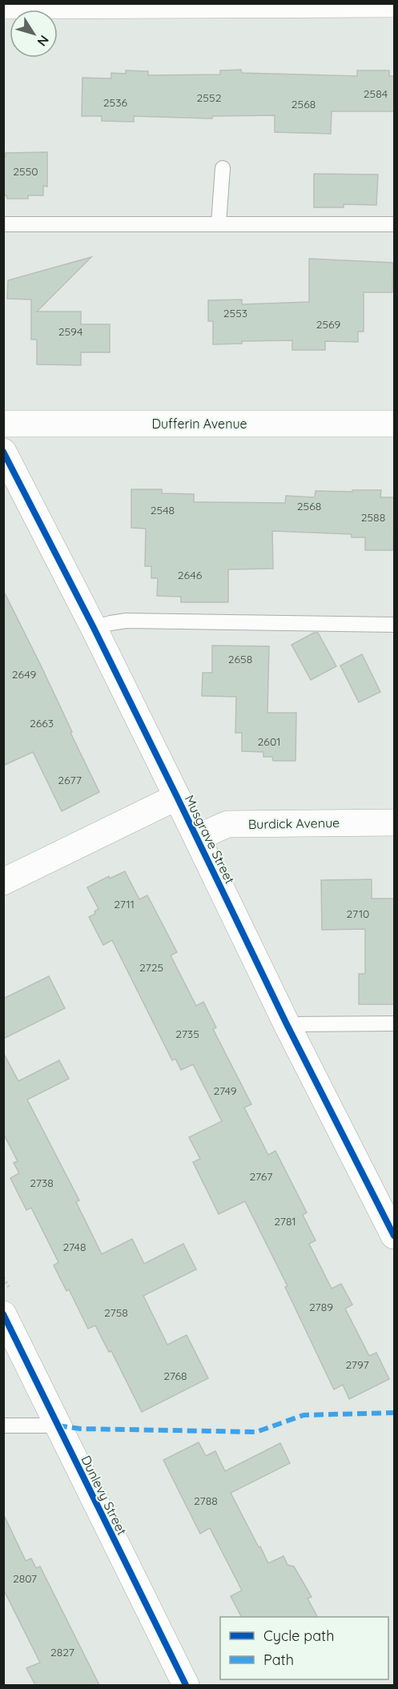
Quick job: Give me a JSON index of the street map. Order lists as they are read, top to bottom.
{
  "streets": {
    "street": [
      "Dufferin Avenue",
      "Burdick Avenue",
      "Musgrave Street",
      "Dunlevy Street"
    ]
  },
  "crossings": [
    ["Burdick Avenue", "Musgrave Street"]
  ],
  "house_numbers": [
    "2584",
    "2552",
    "2536",
    "2568",
    "2550",
    "2553",
    "2569",
    "2594",
    "2568",
    "2548",
    "2588",
    "2646",
    "2658",
    "2649",
    "2663",
    "2601",
    "2677",
    "2711",
    "2710",
    "2725",
    "2735",
    "2749",
    "2767",
    "2738",
    "2781",
    "2748",
    "2789",
    "2758",
    "2797",
    "2768",
    "2788",
    "2807",
    "2827"
  ],
  "legend": ["Cycle path", "Path"],
  "north": "bottom right"
}
